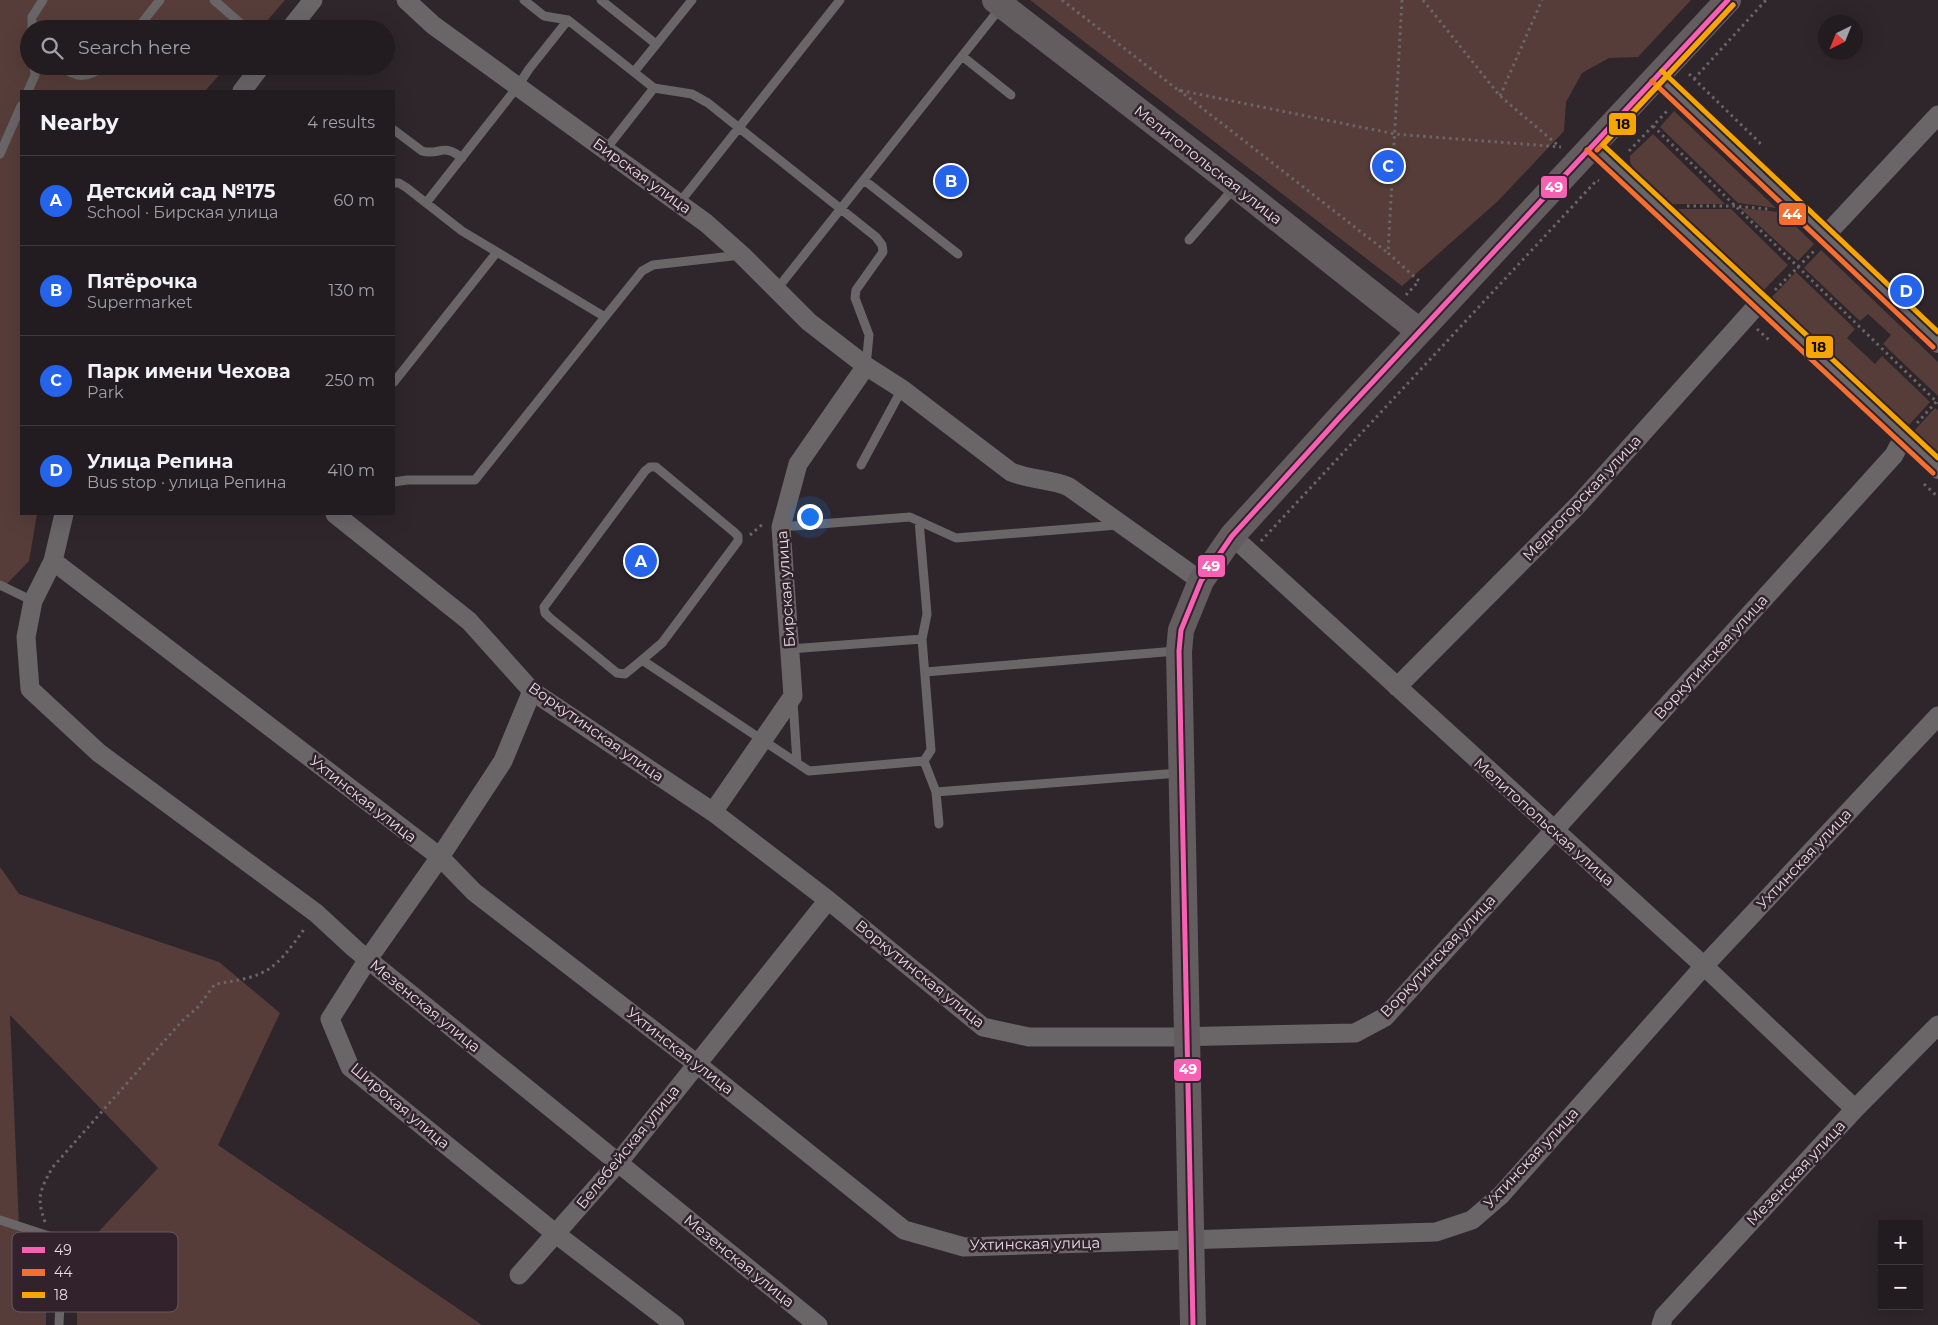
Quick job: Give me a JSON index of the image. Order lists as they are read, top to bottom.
{
  "streets": {
    "main road": ["Мелитопольская улица"],
    "street": [
      "Бирская улица",
      "Медногорская улица",
      "Воркутинская улица",
      "Ухтинская улица",
      "Мезенская улица",
      "Широкая улица",
      "Белебейская улица"
    ]
  },
  "crossings": [
    ["Мелитопольская улица", "Медногорская улица"],
    ["Мелитопольская улица", "Воркутинская улица"],
    ["Мелитопольская улица", "Ухтинская улица"],
    ["Мелитопольская улица", "Мезенская улица"],
    ["Воркутинская улица", "Широкая улица"],
    ["Воркутинская улица", "Белебейская улица"],
    ["Ухтинская улица", "Широкая улица"],
    ["Ухтинская улица", "Белебейская улица"],
    ["Мезенская улица", "Широкая улица"],
    ["Мезенская улица", "Белебейская улица"],
    ["Широкая улица", "Белебейская улица"]
  ],
  "lines": ["transit line 49", "transit line 44", "transit line 18"],
  "legend": ["49", "44", "18"],
  "north": "bottom left",
  "page": {
    "search": "Search here",
    "heading": ["Nearby", "4 results"],
    "pins": [
      "C",
      "B",
      "D",
      "A"
    ],
    "list": [
      {
        "mark": "A",
        "name": "Детский сад №175",
        "note": "School · Бирская улица",
        "value": "60 m"
      },
      {
        "mark": "B",
        "name": "Пятёрочка",
        "note": "Supermarket",
        "value": "130 m"
      },
      {
        "mark": "C",
        "name": "Парк имени Чехова",
        "note": "Park",
        "value": "250 m"
      },
      {
        "mark": "D",
        "name": "Улица Репина",
        "note": "Bus stop · улица Репина",
        "value": "410 m"
      }
    ],
    "map_buttons": ["+", "−"]
  }
}
